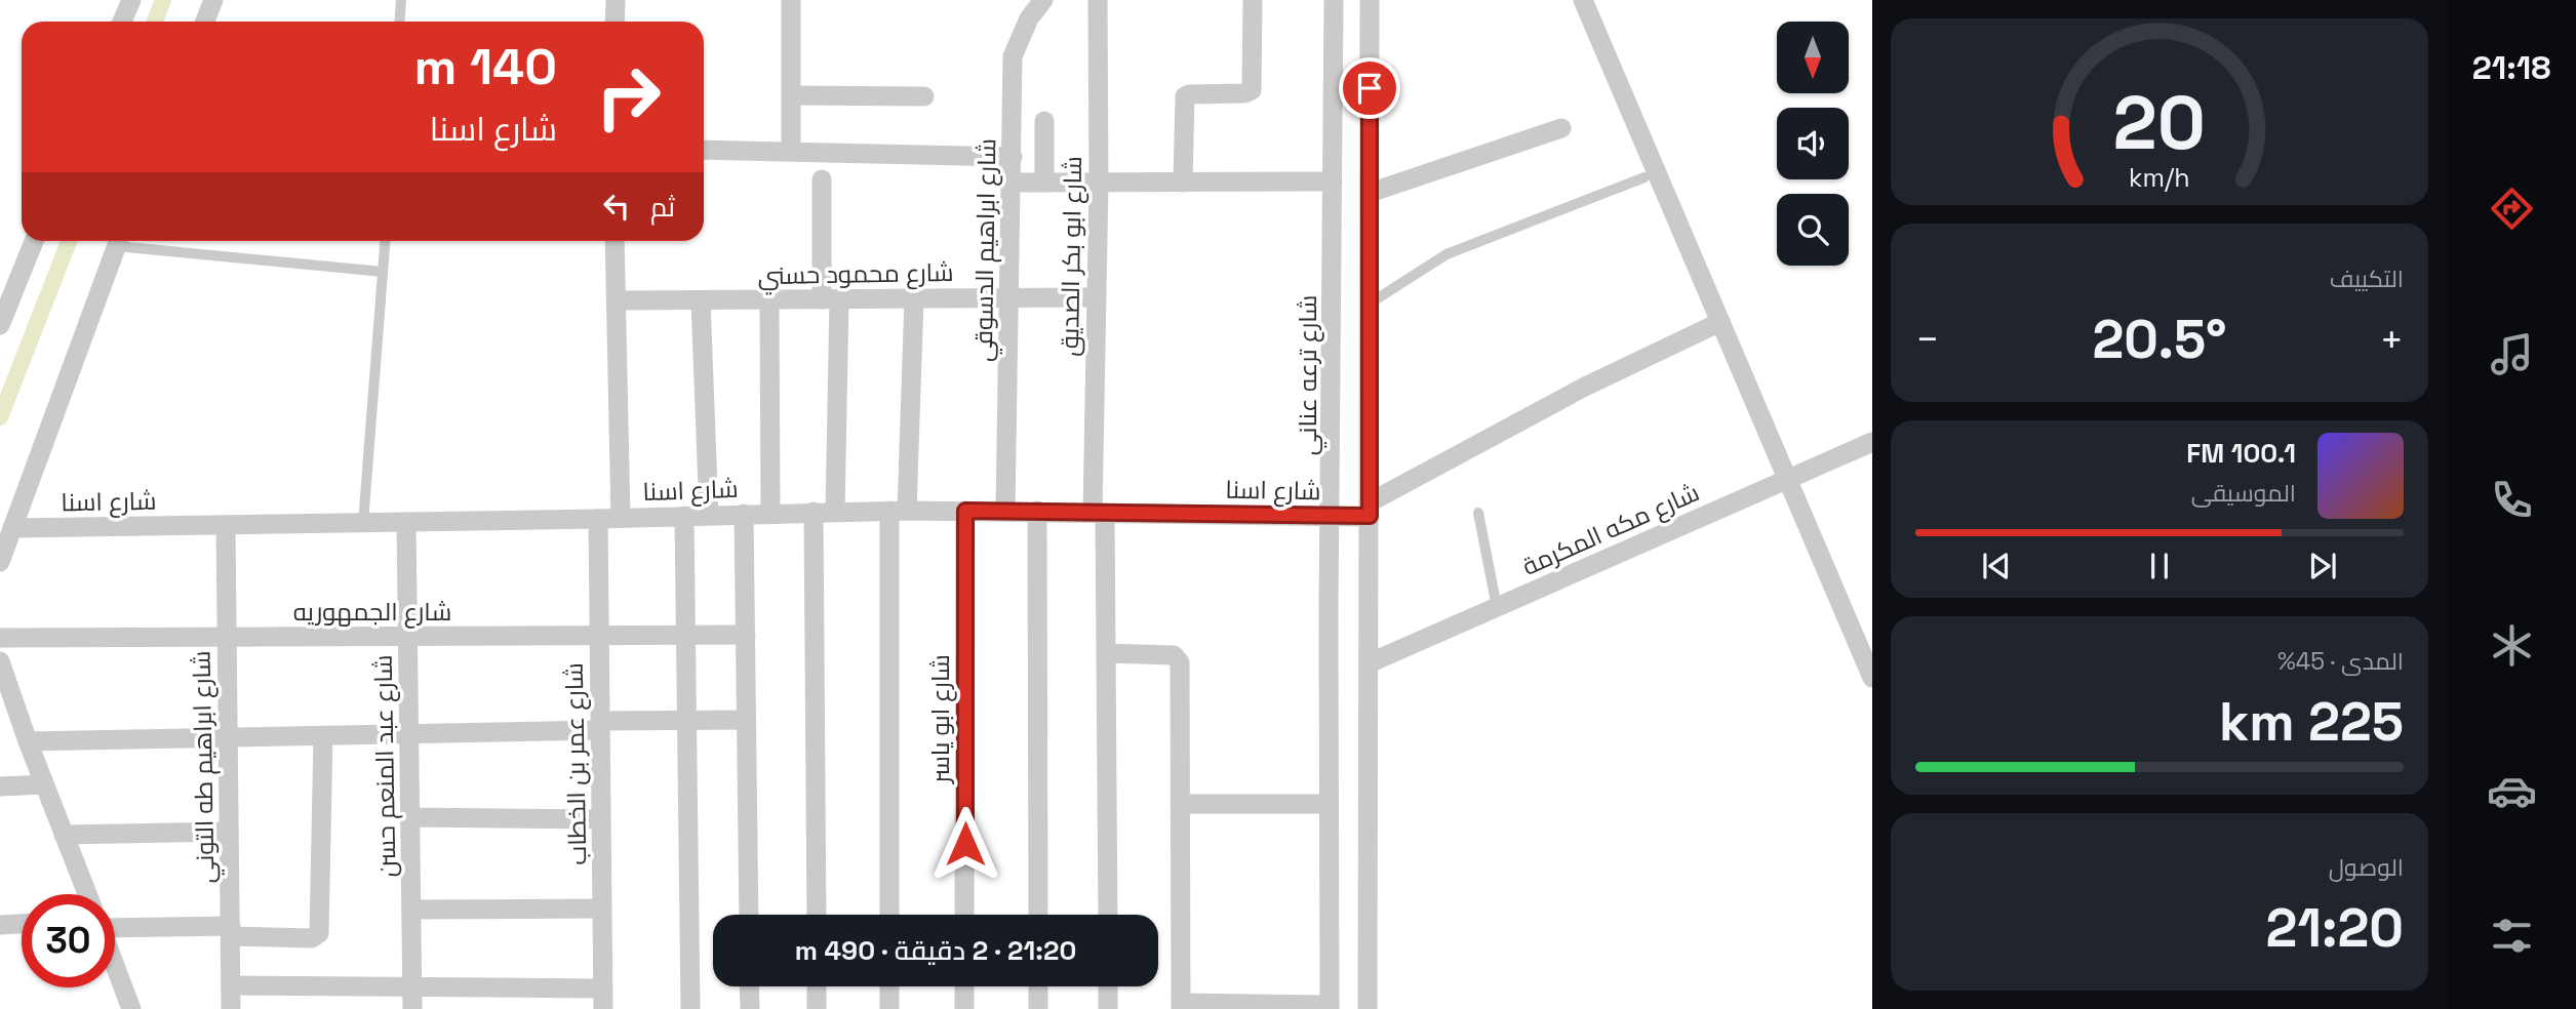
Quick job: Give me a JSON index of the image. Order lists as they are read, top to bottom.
{
  "streets": {
    "street": [
      "شارع ابراهيم الدسوقي",
      "شارع ابو بكر الصديق",
      "شارع محمود حسني",
      "شارع ترعه عناني",
      "شارع اسنا",
      "شارع مكه المكرمة",
      "شارع الجمهوريه",
      "شارع ابو ياسر",
      "شارع عمر بن الخطاب",
      "شارع عبد المنعم حسن",
      "شارع ابراهيم طه التوني"
    ]
  },
  "crossings": [
    ["شارع ابراهيم الدسوقي", "شارع محمود حسني"],
    ["شارع ابراهيم الدسوقي", "شارع اسنا"],
    ["شارع ابو بكر الصديق", "شارع محمود حسني"],
    ["شارع ابو بكر الصديق", "شارع اسنا"],
    ["شارع ترعه عناني", "شارع اسنا"],
    ["شارع اسنا", "شارع ابو ياسر"],
    ["شارع اسنا", "شارع عمر بن الخطاب"],
    ["شارع اسنا", "شارع عبد المنعم حسن"],
    ["شارع اسنا", "شارع ابراهيم طه التوني"],
    ["شارع الجمهوريه", "شارع عمر بن الخطاب"],
    ["شارع الجمهوريه", "شارع عبد المنعم حسن"],
    ["شارع الجمهوريه", "شارع ابراهيم طه التوني"]
  ],
  "north": "bottom",
  "page": {
    "tabs": "21:18",
    "turn": ["140 m", "شارع اسنا"],
    "then": "ثم",
    "tile": [
      "التكييف",
      ["المدى · 45%", "225 km"],
      ["الوصول", "21:20"]
    ],
    "heat": ["−", "20.5°", "+"],
    "song": ["100.1 FM", "الموسيقى"],
    "limit": "30",
    "trip": "21:20 · 2 دقيقة · 490 m",
    "gauge": ["20", "km/h"]
  }
}
